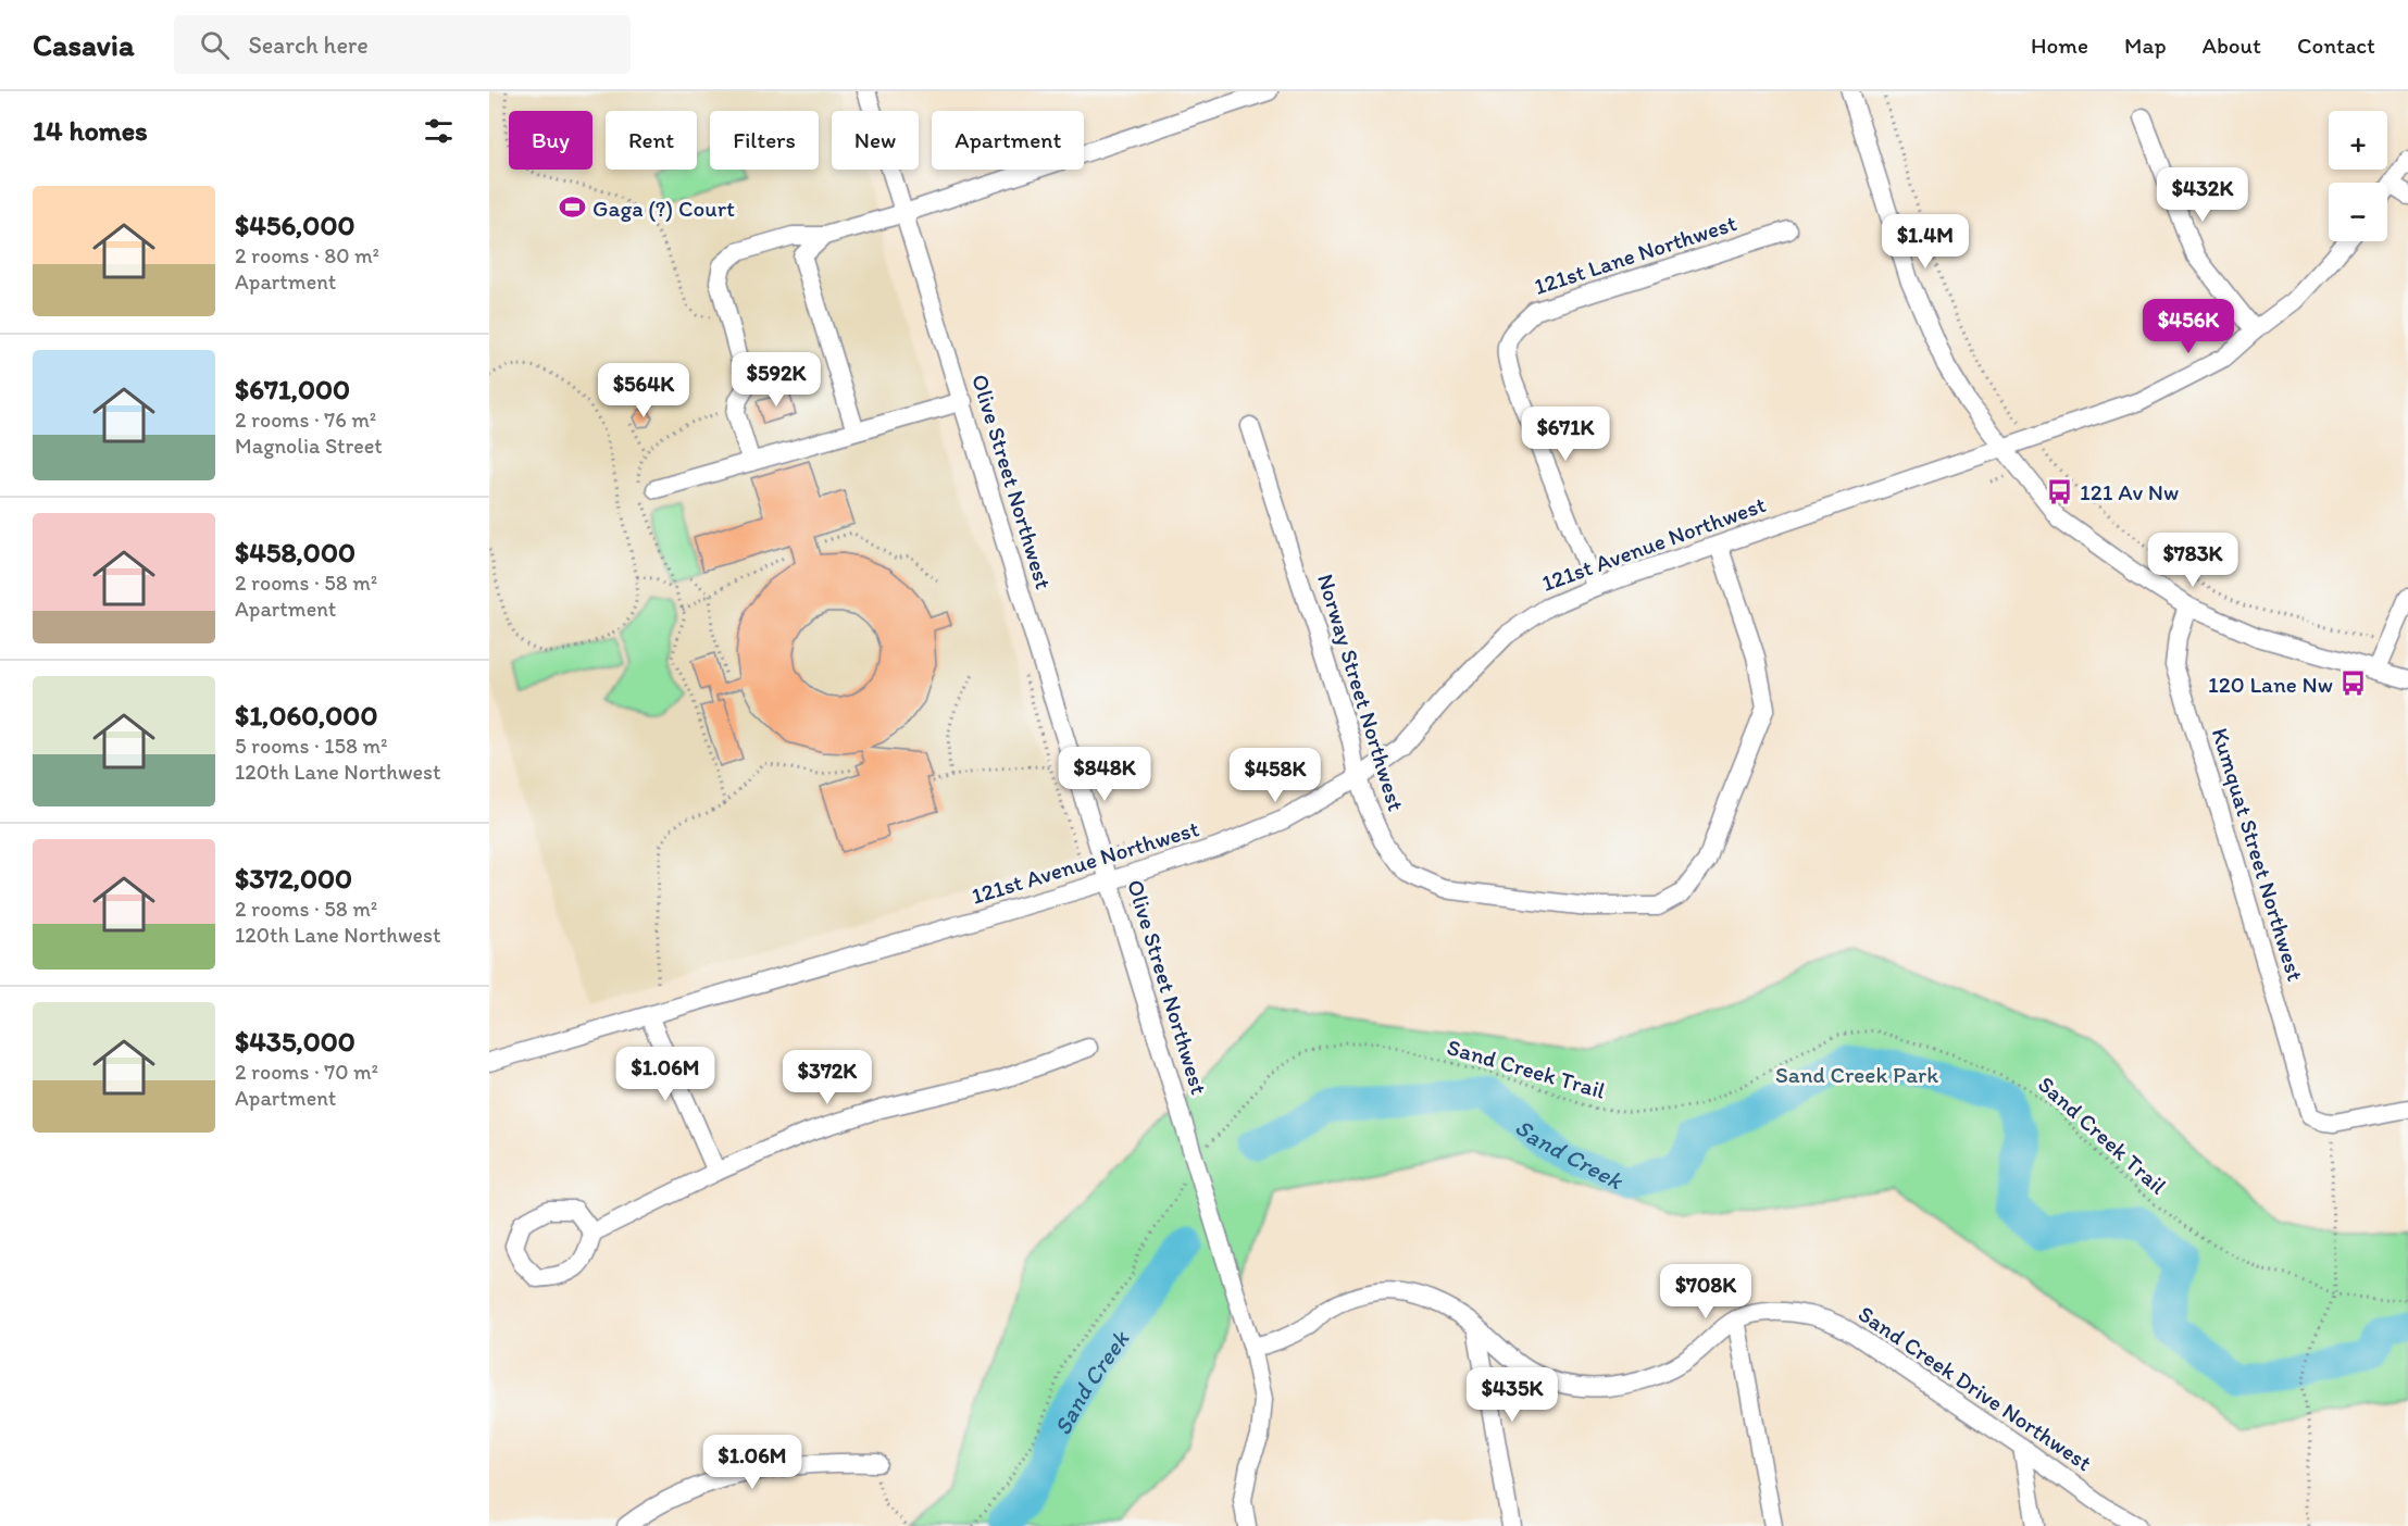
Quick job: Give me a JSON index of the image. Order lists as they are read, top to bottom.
{
  "streets": {
    "street": [
      "121st Lane Northwest",
      "Olive Street Northwest",
      "121st Avenue Northwest",
      "Norway Street Northwest",
      "Kumquat Street Northwest",
      "Sand Creek Drive Northwest"
    ],
    "path": ["Sand Creek Trail"]
  },
  "crossings": [
    ["121st Lane Northwest", "121st Avenue Northwest"],
    ["Olive Street Northwest", "121st Avenue Northwest"],
    ["Olive Street Northwest", "Sand Creek Drive Northwest"],
    ["121st Avenue Northwest", "Norway Street Northwest"]
  ],
  "water": ["Sand Creek"],
  "parks": ["Sand Creek Park"],
  "places": {
    "sports": ["Gaga (?) Court"],
    "bus stop": ["121 Av Nw", "120 Lane Nw"]
  },
  "page": {
    "header": "Casavia",
    "search": "Search here",
    "nav": [
      "Home",
      "Map",
      "About",
      "Contact"
    ],
    "heading": "14 homes",
    "map_buttons": ["+", "−"],
    "chip": [
      "Buy",
      "Rent",
      "Filters",
      "New",
      "Apartment"
    ],
    "price": [
      "$432K",
      "$1.4M",
      "$456K",
      "$592K",
      "$564K",
      "$671K",
      "$783K",
      "$848K",
      "$458K",
      "$1.06M",
      "$372K",
      "$708K",
      "$435K",
      "$1.06M"
    ],
    "list": [
      {
        "name": "$456,000",
        "note": "2 rooms · 80 m² · Apartment"
      },
      {
        "name": "$671,000",
        "note": "2 rooms · 76 m² · Magnolia Street"
      },
      {
        "name": "$458,000",
        "note": "2 rooms · 58 m² · Apartment"
      },
      {
        "name": "$1,060,000",
        "note": "5 rooms · 158 m² · 120th Lane Northwest"
      },
      {
        "name": "$372,000",
        "note": "2 rooms · 58 m² · 120th Lane Northwest"
      },
      {
        "name": "$435,000",
        "note": "2 rooms · 70 m² · Apartment"
      }
    ]
  }
}
